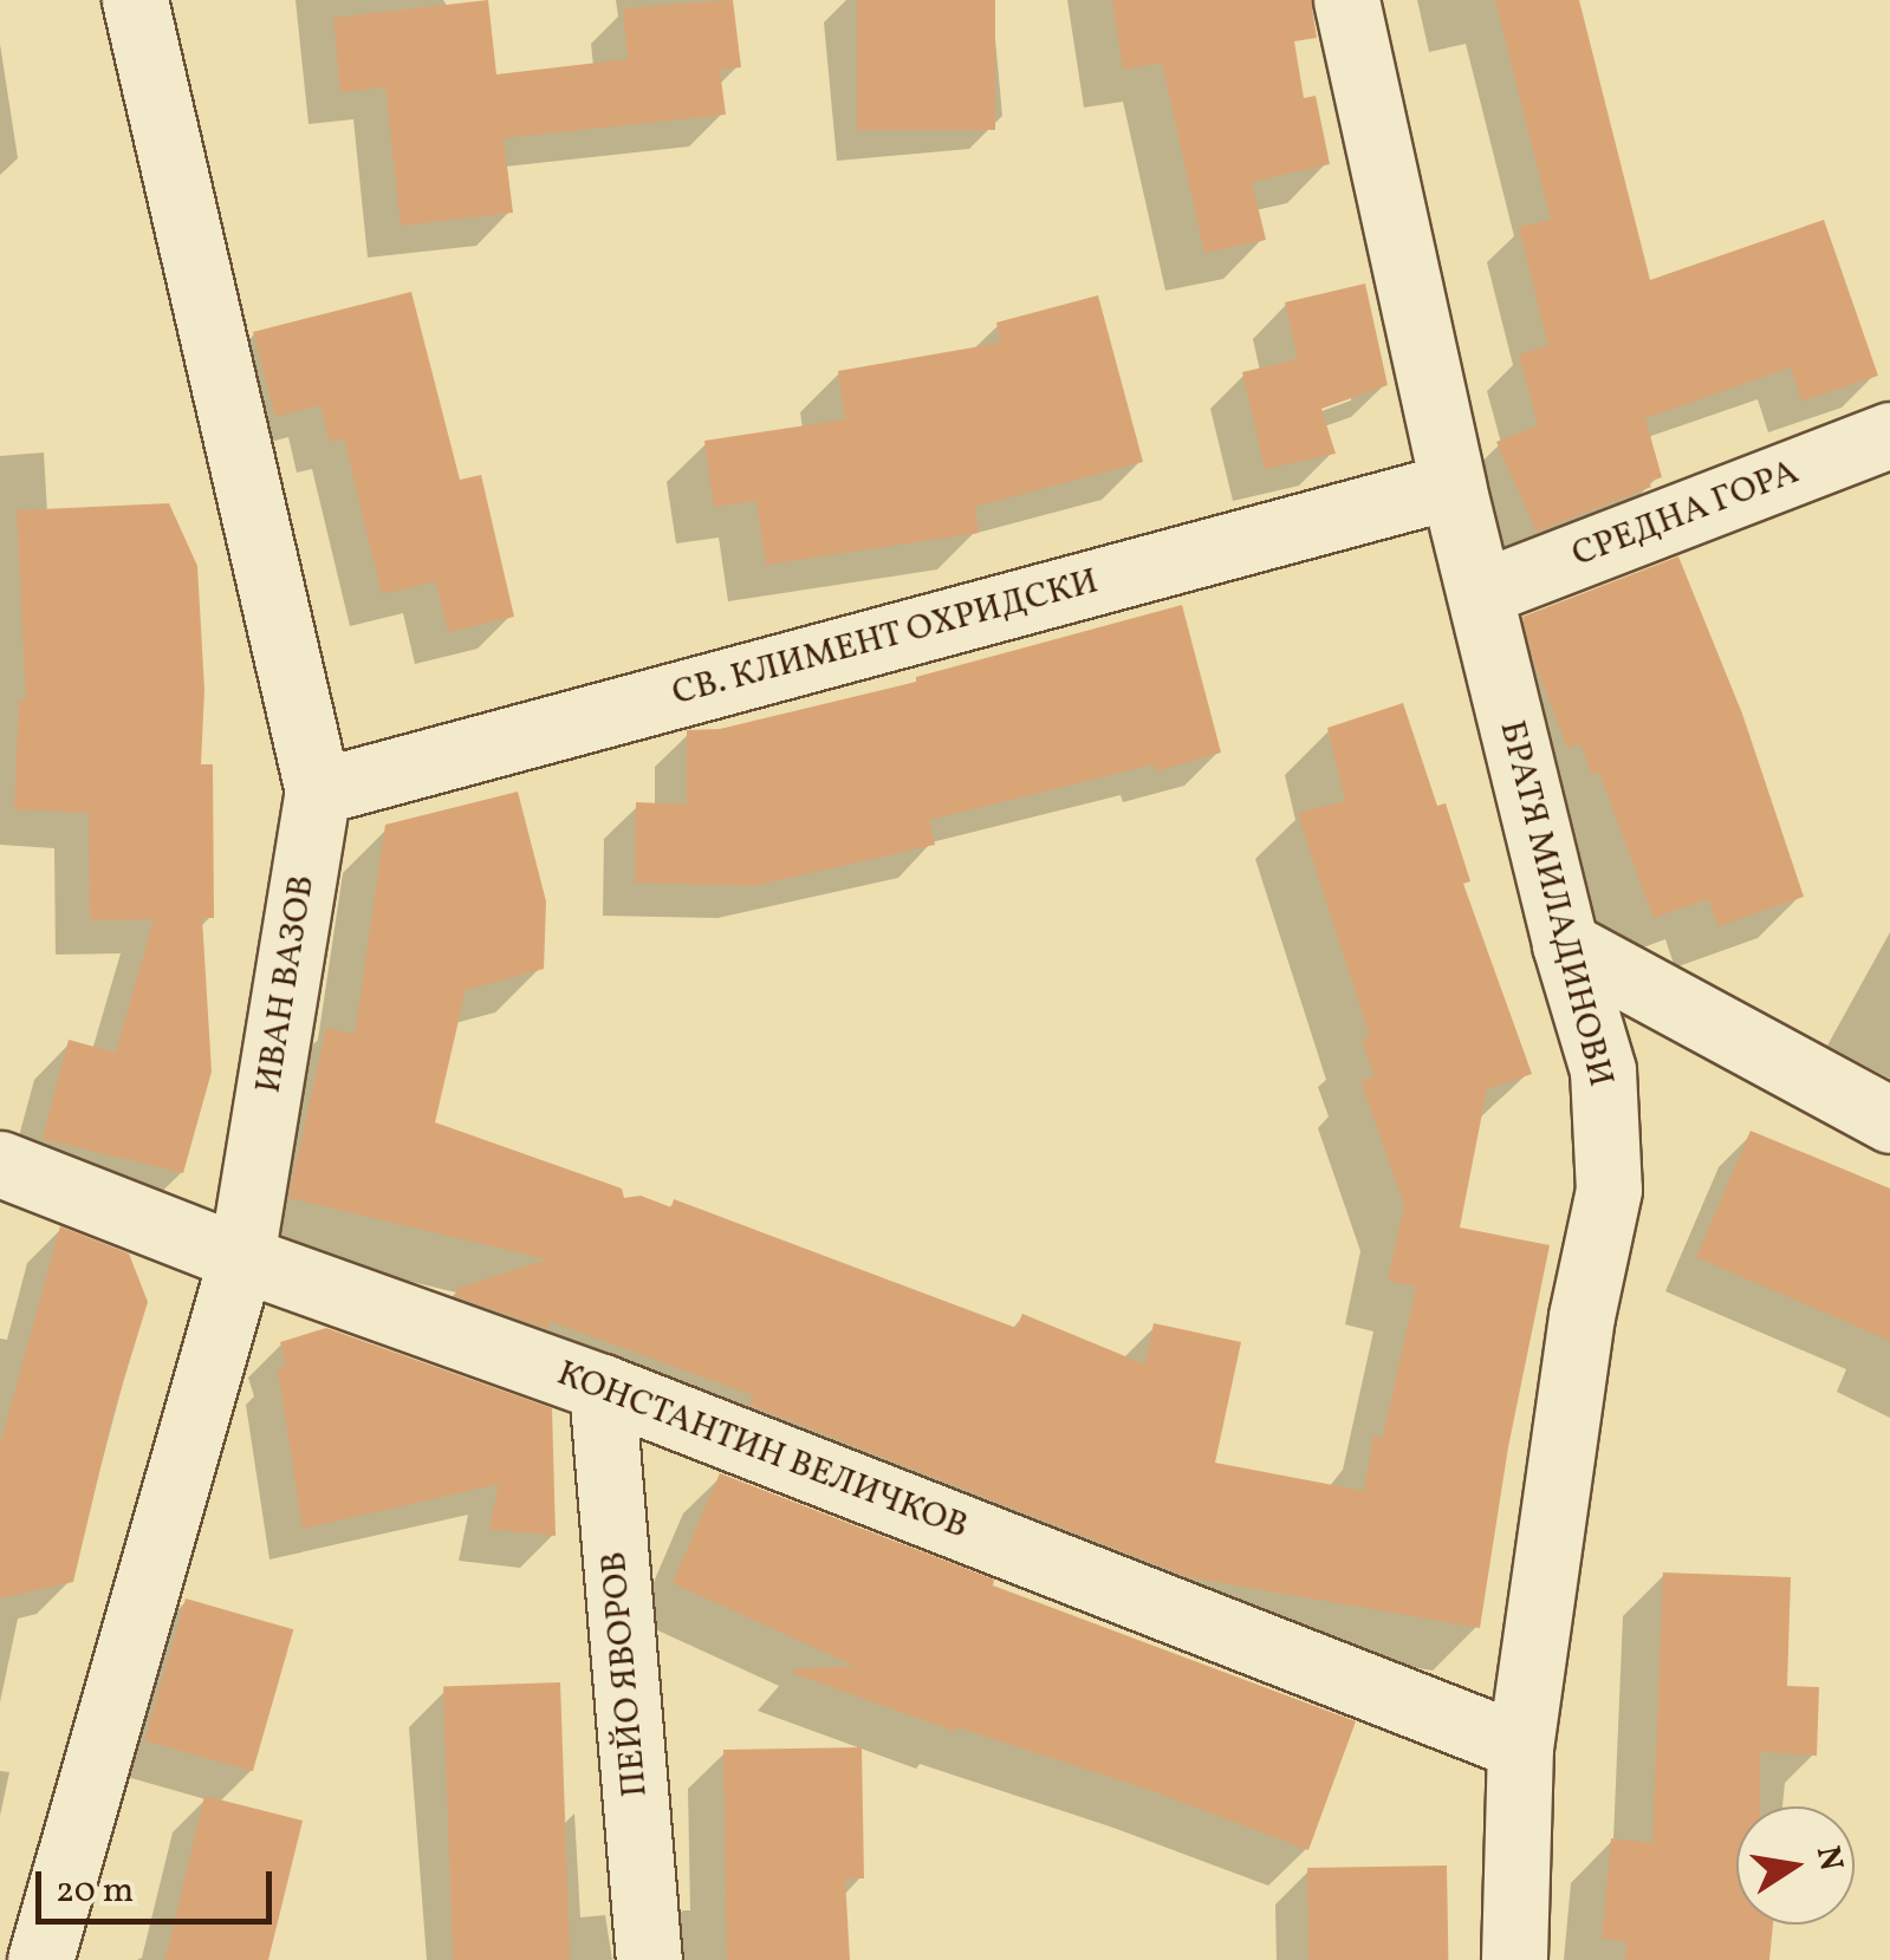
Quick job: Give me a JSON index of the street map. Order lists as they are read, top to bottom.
{
  "streets": {
    "street": [
      "СРЕДНА ГОРА",
      "СВ. КЛИМЕНТ ОХРИДСКИ",
      "БРАТЯ МИЛАДИНОВИ",
      "ИВАН ВАЗОВ",
      "КОНСТАНТИН ВЕЛИЧКОВ",
      "ПЕЙО ЯВОРОВ"
    ]
  },
  "crossings": [
    ["СРЕДНА ГОРА", "БРАТЯ МИЛАДИНОВИ"],
    ["СВ. КЛИМЕНТ ОХРИДСКИ", "БРАТЯ МИЛАДИНОВИ"],
    ["СВ. КЛИМЕНТ ОХРИДСКИ", "ИВАН ВАЗОВ"],
    ["БРАТЯ МИЛАДИНОВИ", "КОНСТАНТИН ВЕЛИЧКОВ"],
    ["ИВАН ВАЗОВ", "КОНСТАНТИН ВЕЛИЧКОВ"],
    ["КОНСТАНТИН ВЕЛИЧКОВ", "ПЕЙО ЯВОРОВ"]
  ],
  "scale_bar": "20 m",
  "north": "right"
}
